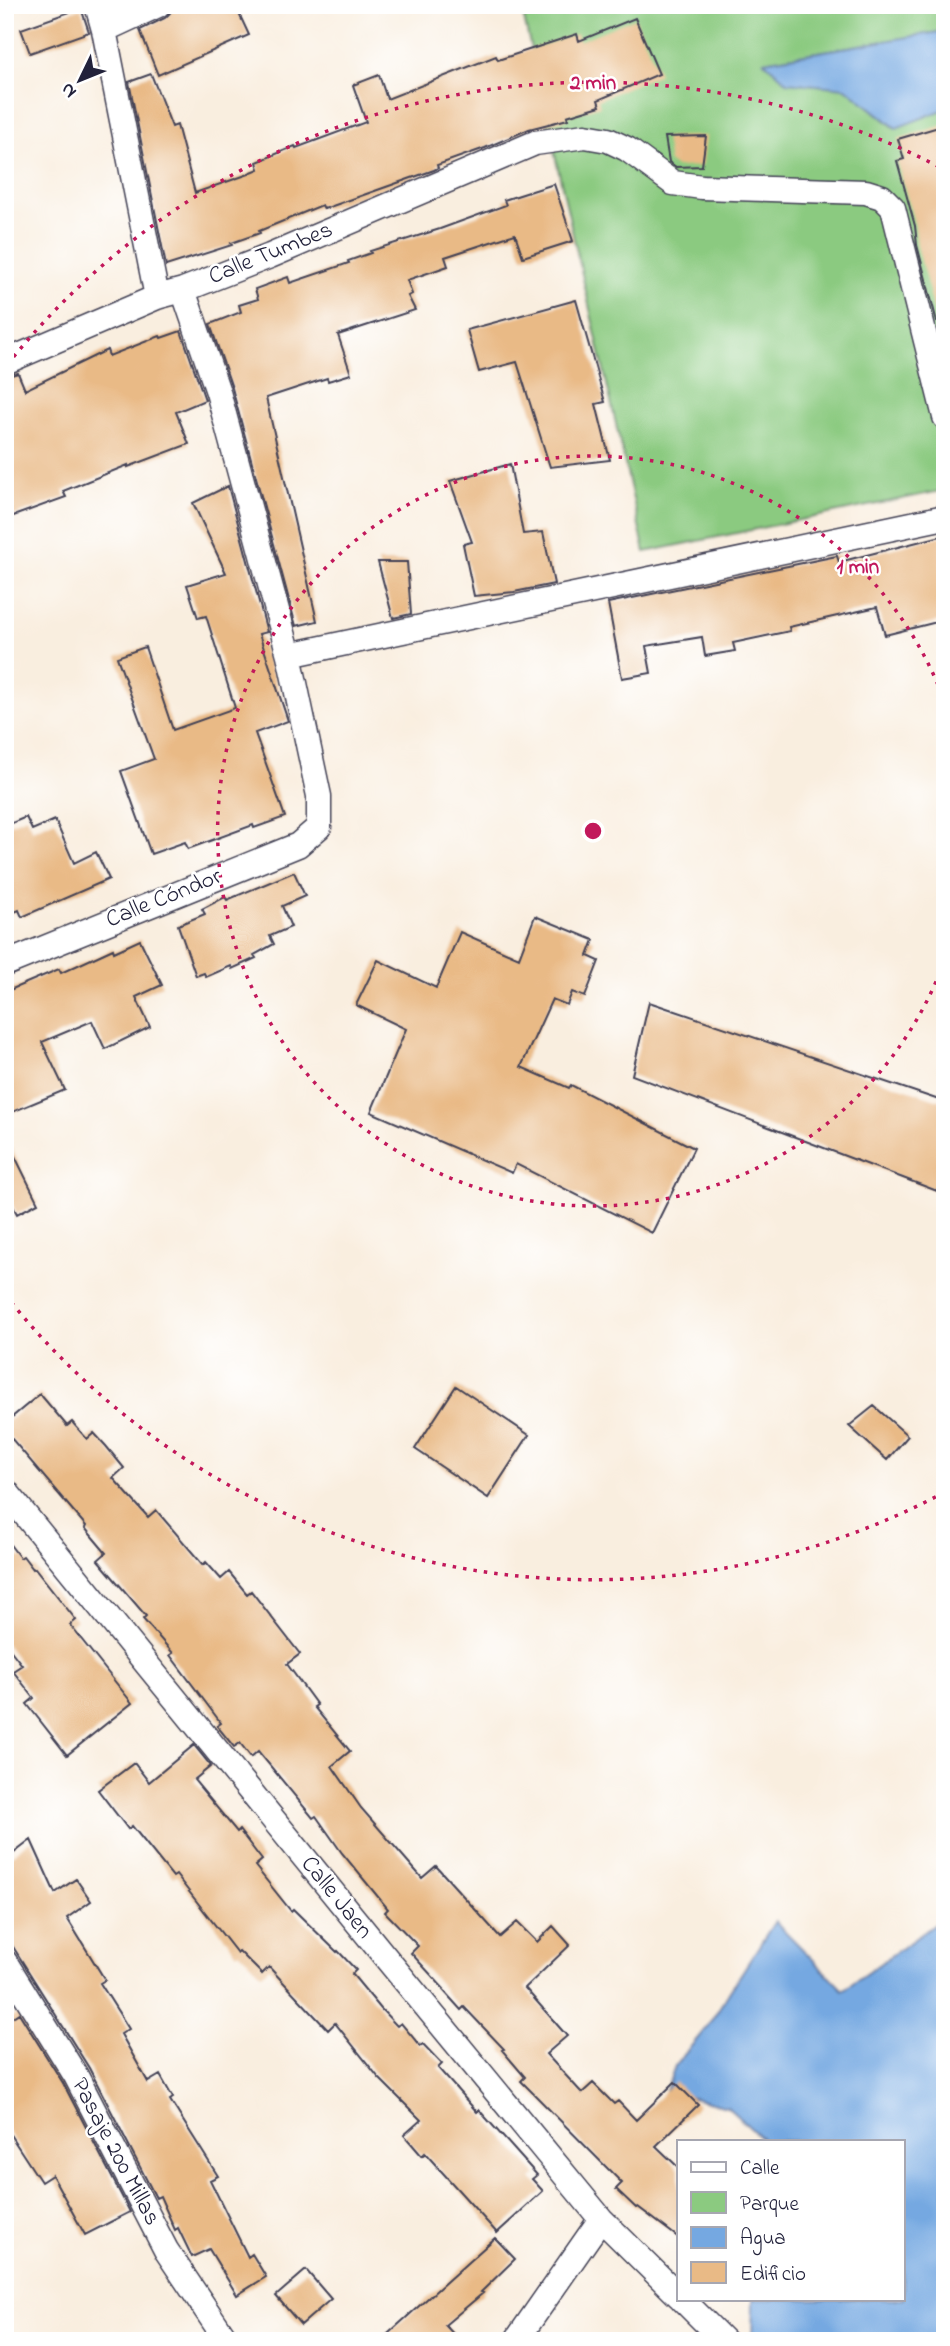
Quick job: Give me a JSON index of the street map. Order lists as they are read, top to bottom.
{
  "streets": {
    "street": [
      "Calle Tumbes",
      "Calle Cóndor",
      "Calle Jaen",
      "Pasaje 200 Millas"
    ]
  },
  "legend": [
    "Calle",
    "Parque",
    "Agua",
    "Edificio"
  ],
  "north": "bottom left",
  "rings": ["2 min", "1 min"]
}
